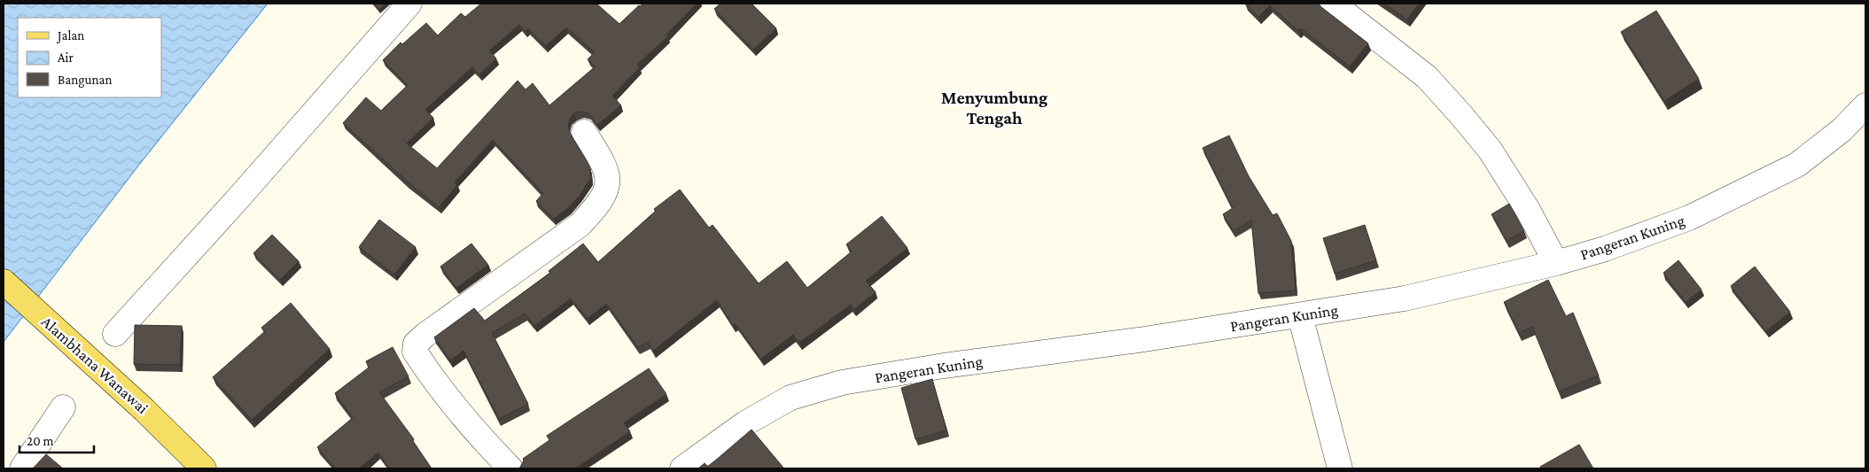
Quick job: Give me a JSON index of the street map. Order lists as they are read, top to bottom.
{
  "streets": {
    "main road": ["Alambhana Wanawai"],
    "street": ["Pangeran Kuning"]
  },
  "districts": ["Menyumbung Tengah"],
  "legend": ["Jalan", "Air", "Bangunan"],
  "scale_bar": "20 m"
}
